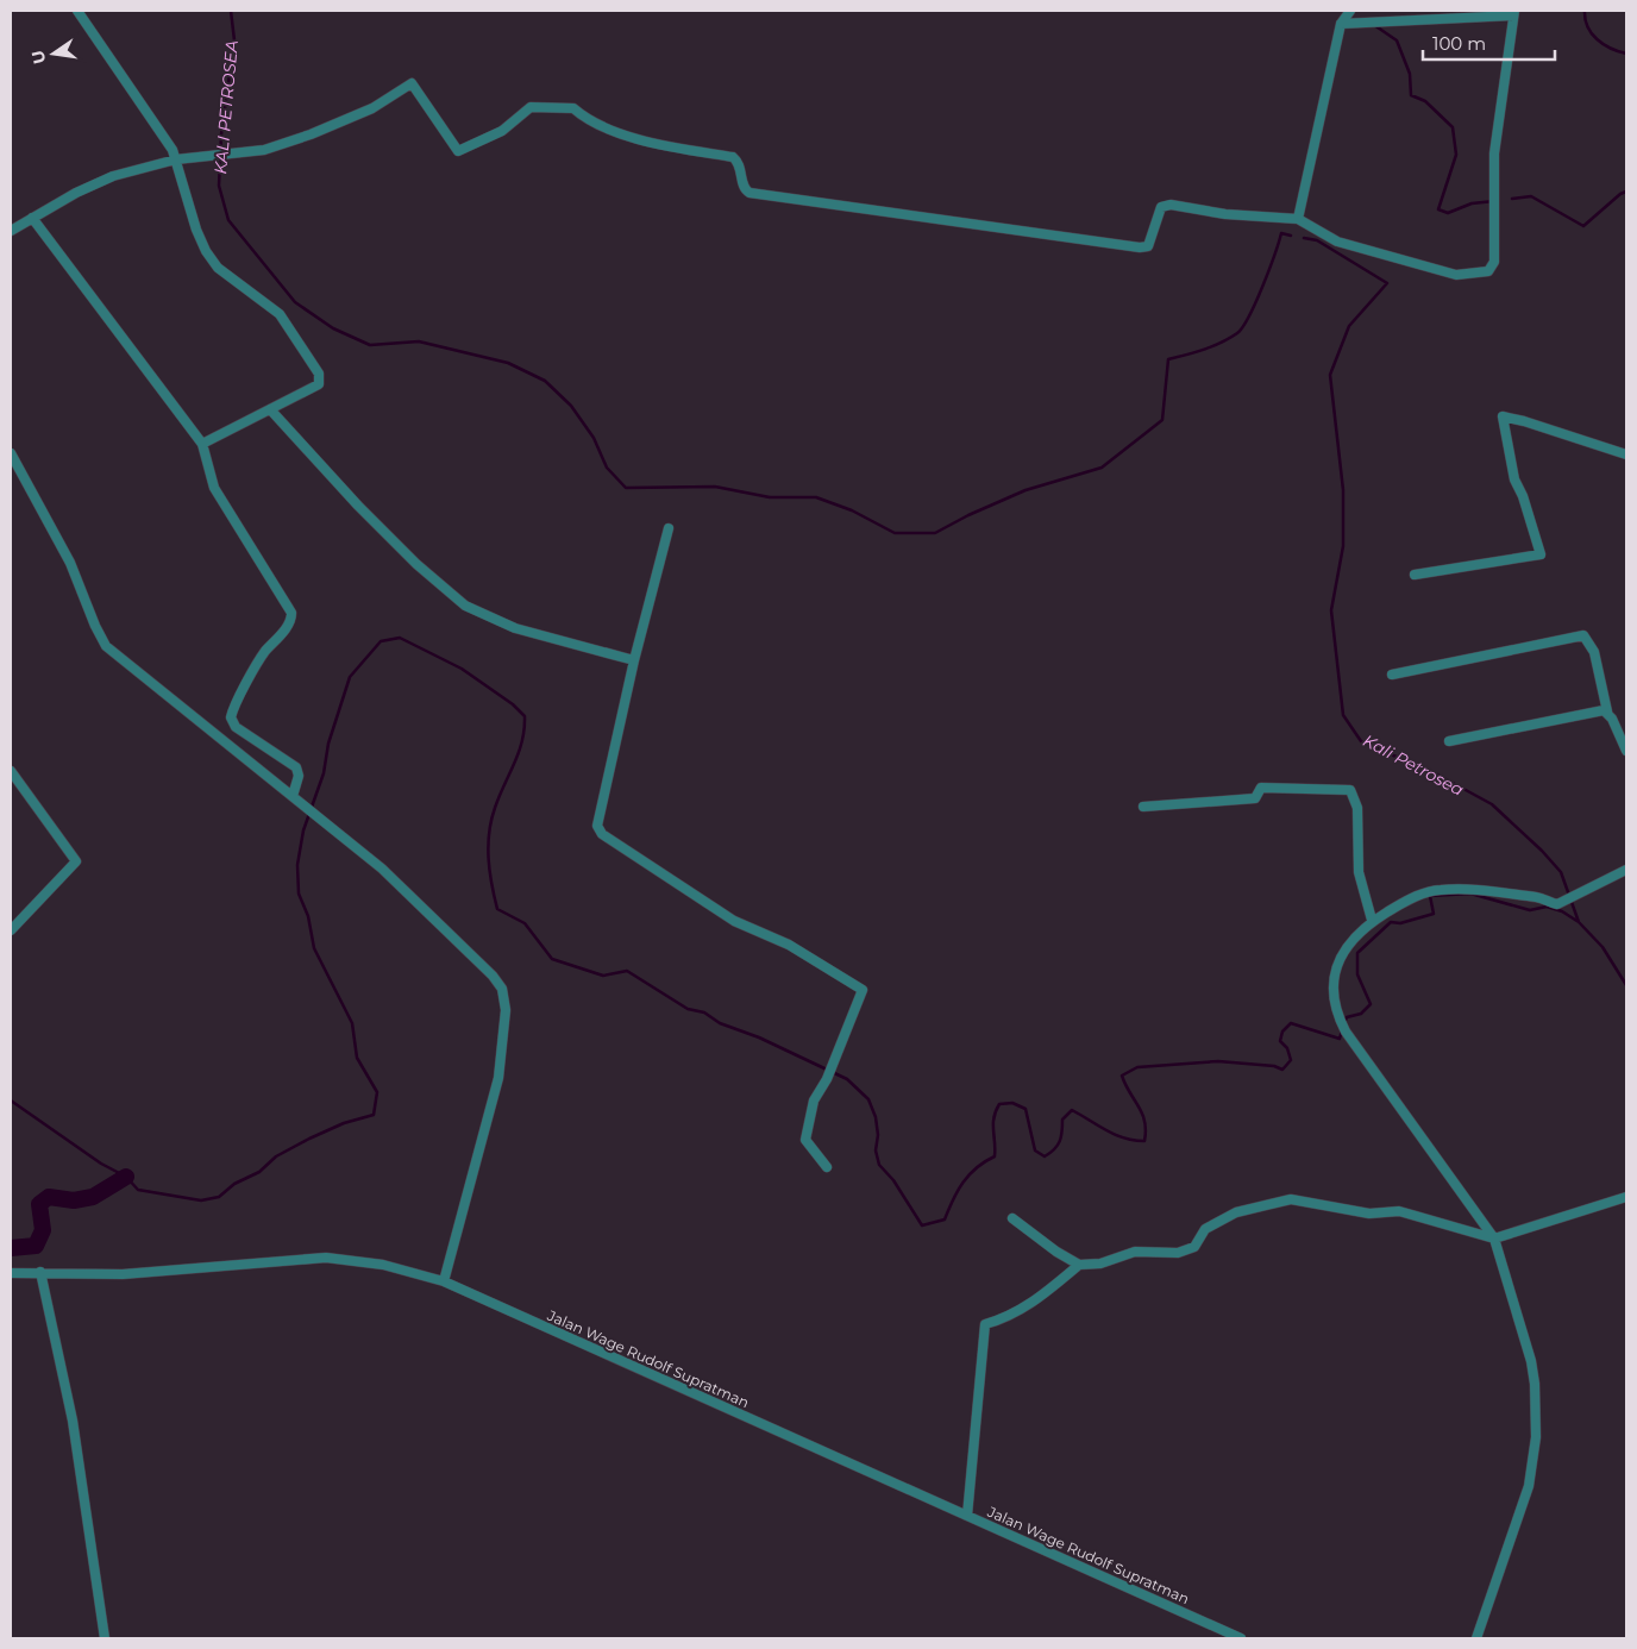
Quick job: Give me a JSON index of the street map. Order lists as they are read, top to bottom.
{
  "streets": {
    "street": ["Jalan Wage Rudolf Supratman"]
  },
  "water": ["KALI PETROSEA", "Kali Petrosea"],
  "scale_bar": "100 m",
  "north": "left"
}
